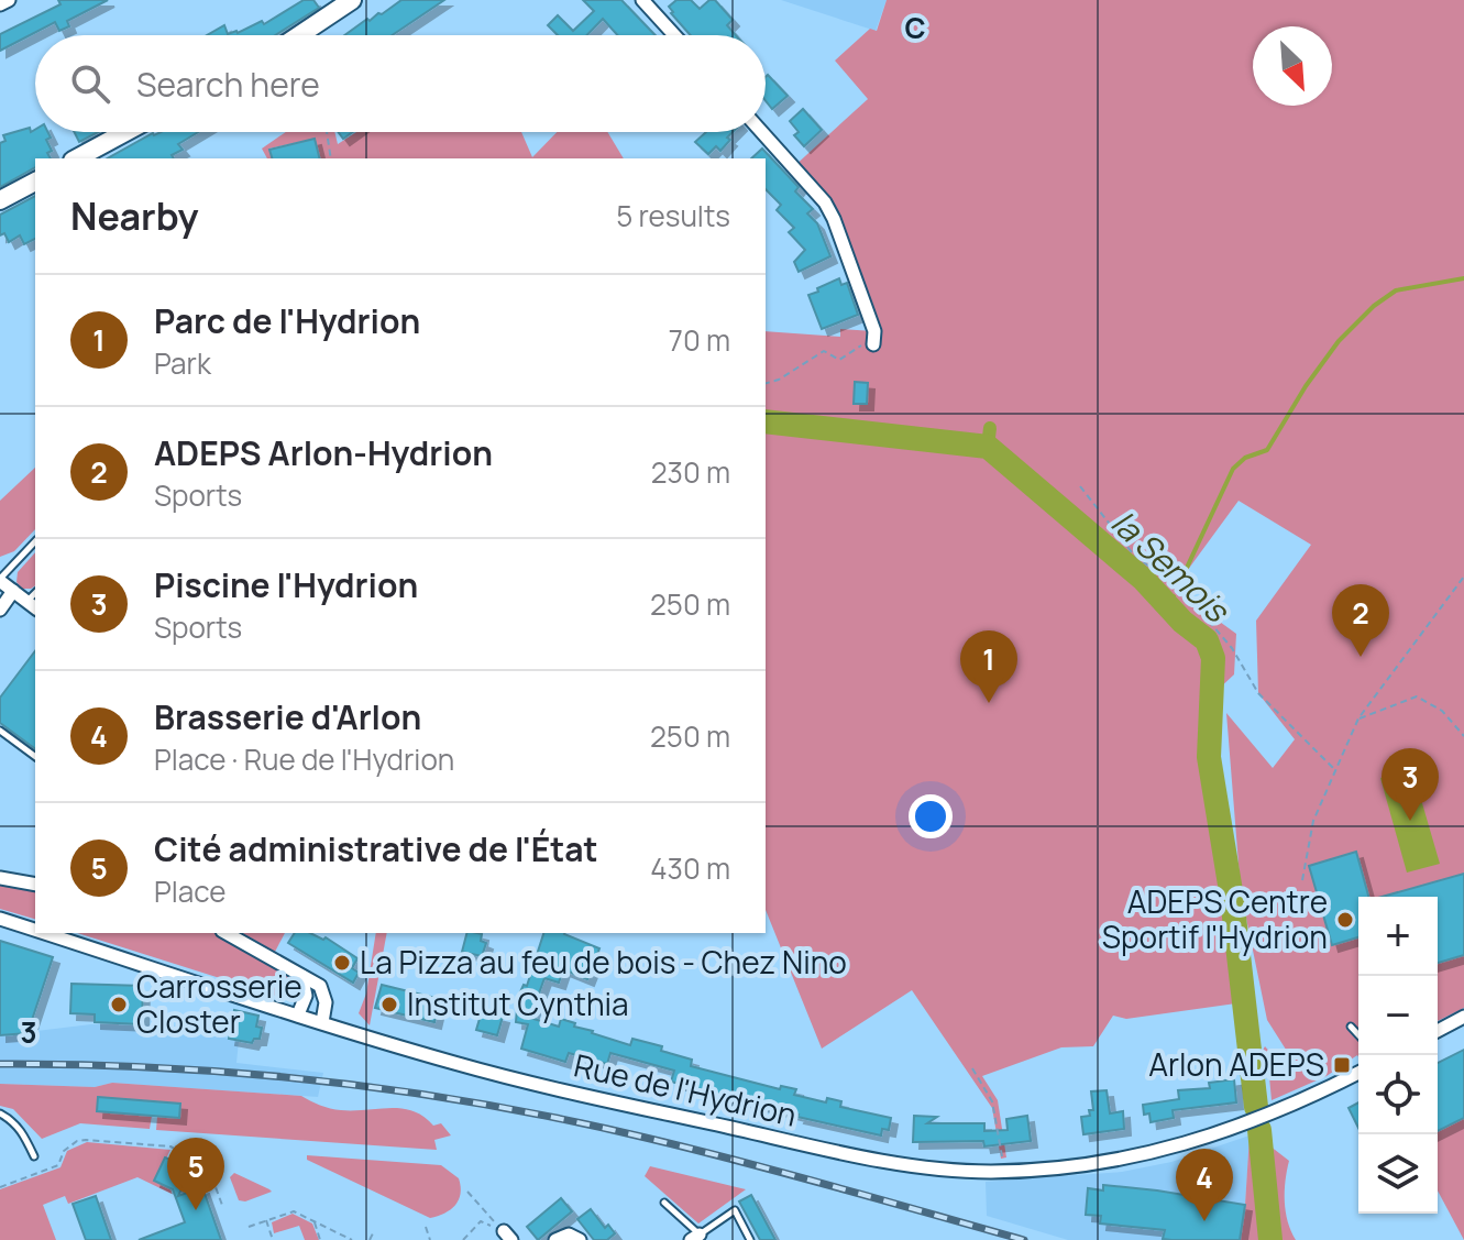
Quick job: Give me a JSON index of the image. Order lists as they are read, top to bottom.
{
  "streets": {
    "street": ["Rue de l'Hydrion"]
  },
  "water": ["la Semois"],
  "places": {
    "other": [
      "ADEPS Centre Sportif l'Hydrion",
      "La Pizza au feu de bois - Chez Nino",
      "Carrosserie Closter",
      "Institut Cynthia"
    ],
    "transit": ["Arlon ADEPS"]
  },
  "north": "bottom right",
  "page": {
    "search": "Search here",
    "heading": ["Nearby", "5 results"],
    "list": [
      {
        "mark": "1",
        "name": "Parc de l'Hydrion",
        "note": "Park",
        "value": "70 m"
      },
      {
        "mark": "2",
        "name": "ADEPS Arlon-Hydrion",
        "note": "Sports",
        "value": "230 m"
      },
      {
        "mark": "3",
        "name": "Piscine l'Hydrion",
        "note": "Sports",
        "value": "250 m"
      },
      {
        "mark": "4",
        "name": "Brasserie d'Arlon",
        "note": "Place · Rue de l'Hydrion",
        "value": "250 m"
      },
      {
        "mark": "5",
        "name": "Cité administrative de l'État",
        "note": "Place",
        "value": "430 m"
      }
    ],
    "pins": [
      "2",
      "1",
      "3",
      "5",
      "4"
    ],
    "map_buttons": ["+", "−"]
  },
  "grid": {
    "columns": ["C"],
    "rows": ["3"]
  }
}
